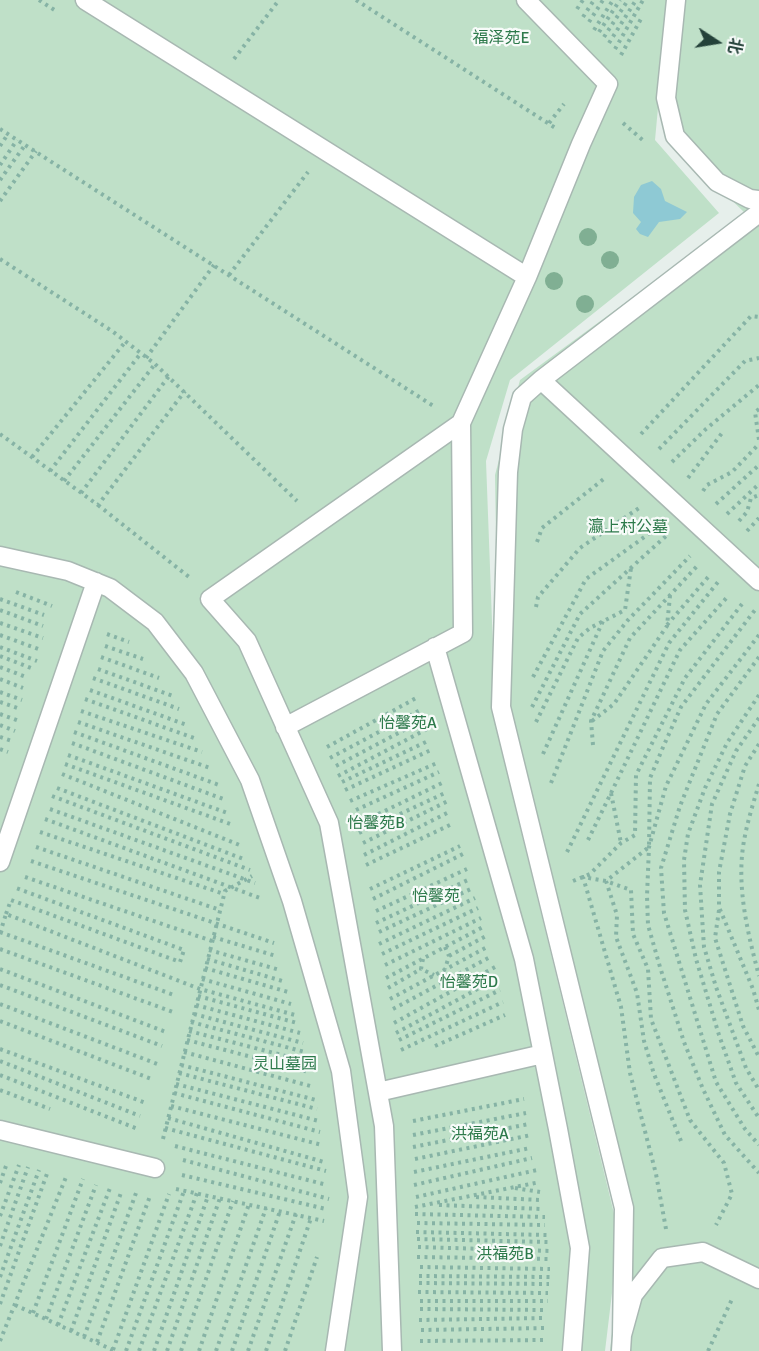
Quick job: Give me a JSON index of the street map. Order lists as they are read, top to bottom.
{
  "parks": [
    "福泽苑E",
    "瀛上村公墓",
    "怡馨苑A",
    "怡馨苑B",
    "怡馨苑",
    "怡馨苑D",
    "灵山墓园",
    "洪福苑A",
    "洪福苑B"
  ],
  "north": "right"
}
